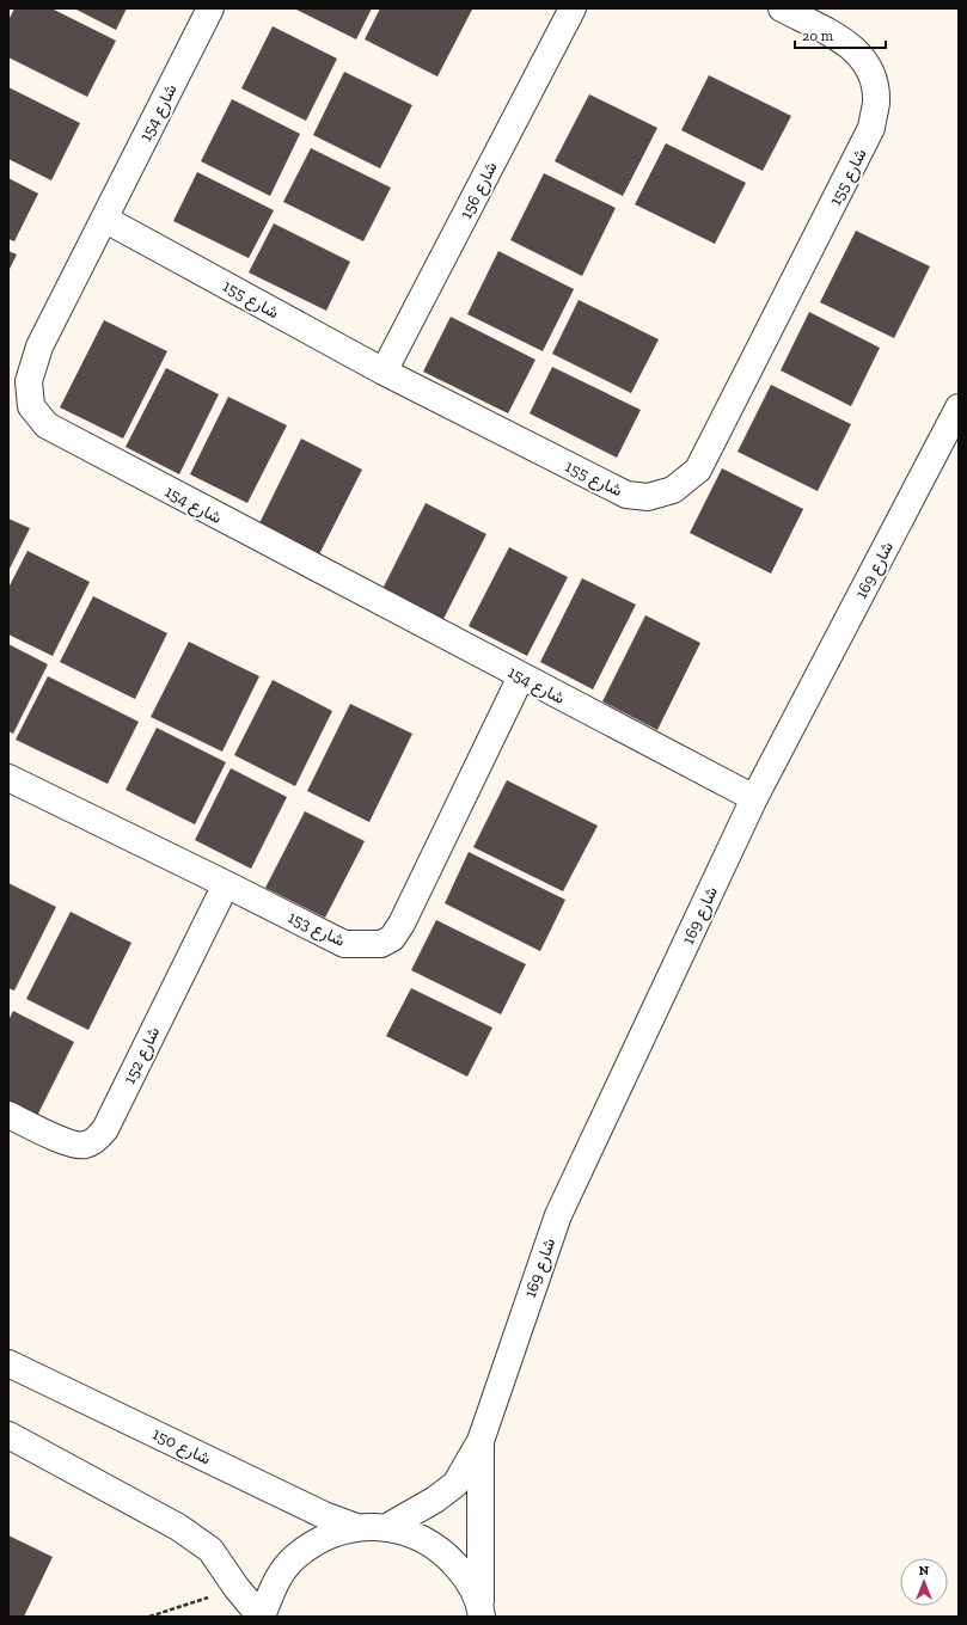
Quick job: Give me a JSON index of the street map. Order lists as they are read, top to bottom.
{
  "streets": {
    "street": [
      "شارع 154",
      "شارع 155",
      "شارع 156",
      "شارع 169",
      "شارع 153",
      "شارع 152",
      "شارع 150"
    ]
  },
  "crossings": [
    ["شارع 154", "شارع 155"],
    ["شارع 154", "شارع 169"],
    ["شارع 154", "شارع 153"],
    ["شارع 155", "شارع 156"],
    ["شارع 153", "شارع 152"]
  ],
  "scale_bar": "20 m",
  "north": "top"
}
